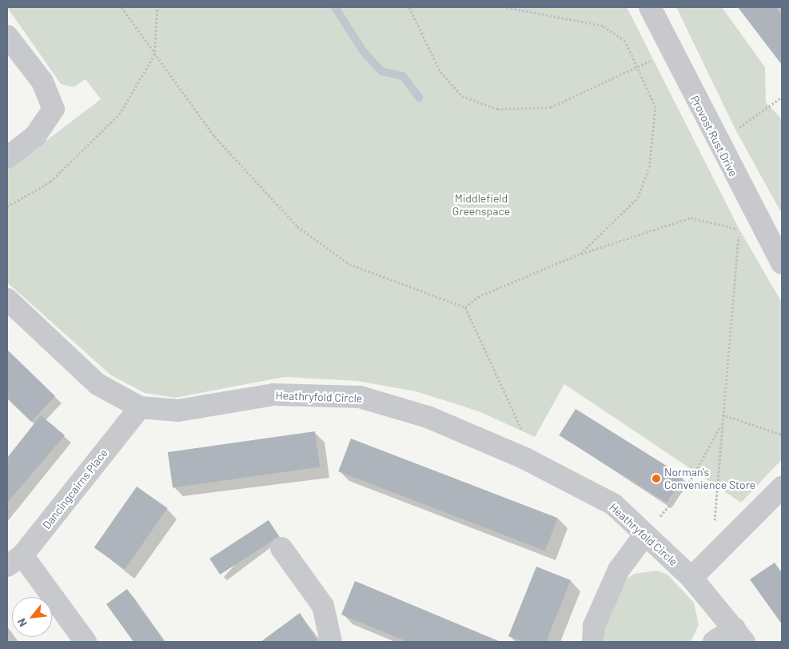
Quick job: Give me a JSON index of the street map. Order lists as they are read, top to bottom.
{
  "streets": {
    "street": ["Provost Rust Drive", "Heathryfold Circle", "Dancingcairns Place"]
  },
  "crossings": [
    ["Heathryfold Circle", "Dancingcairns Place"]
  ],
  "parks": ["Middlefield Greenspace"],
  "places": ["Norman's Convenience Store"],
  "north": "bottom left"
}
